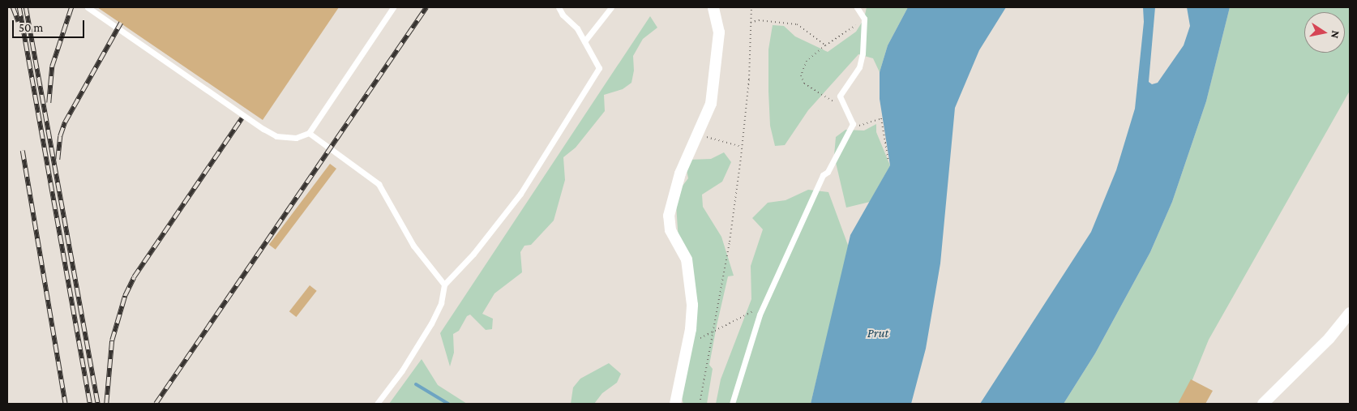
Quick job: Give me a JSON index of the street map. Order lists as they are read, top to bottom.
{
  "water": ["Prut"],
  "scale_bar": "50 m",
  "north": "right"
}
